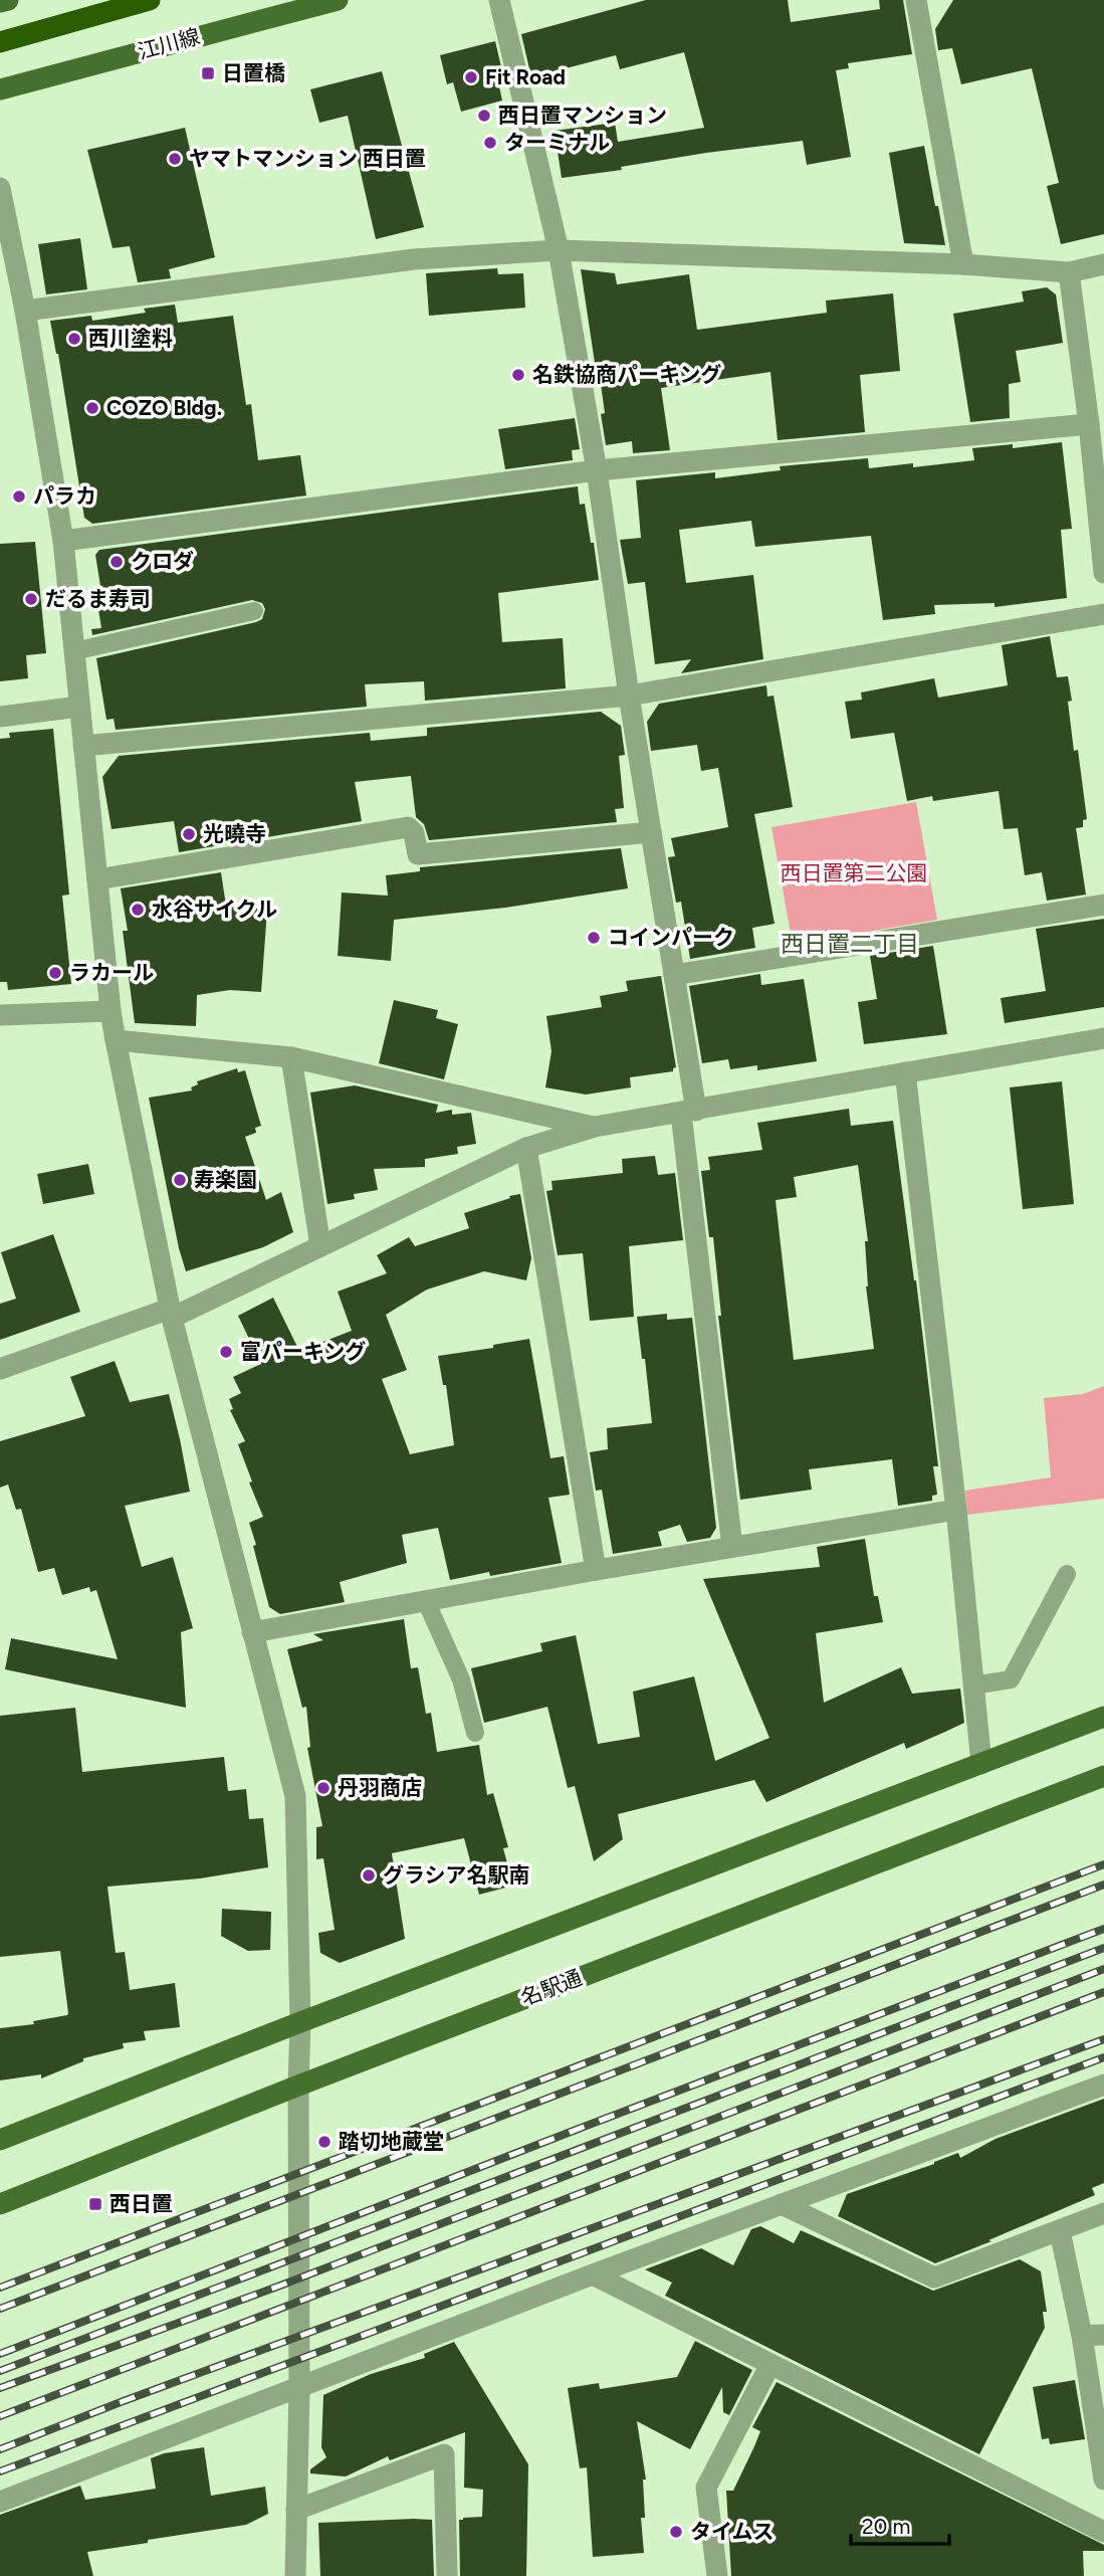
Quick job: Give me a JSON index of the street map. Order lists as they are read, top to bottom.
{
  "streets": {
    "main road": ["江川線", "名駅通"]
  },
  "districts": ["西日置二丁目"],
  "parks": ["西日置第二公園"],
  "places": {
    "transit": ["日置橋", "西日置"],
    "other": [
      "Fit Road",
      "西日置マンション",
      "ターミナル",
      "ヤマトマンション 西日置",
      "西川塗料",
      "名鉄協商パーキング",
      "COZO Bldg.",
      "パラカ",
      "クロダ",
      "だるま寿司",
      "光曉寺",
      "水谷サイクル",
      "コインパーク",
      "ラカール",
      "寿楽園",
      "富パーキング",
      "丹羽商店",
      "グラシア名駅南",
      "踏切地蔵堂",
      "タイムス"
    ]
  },
  "scale_bar": "20 m"
}
